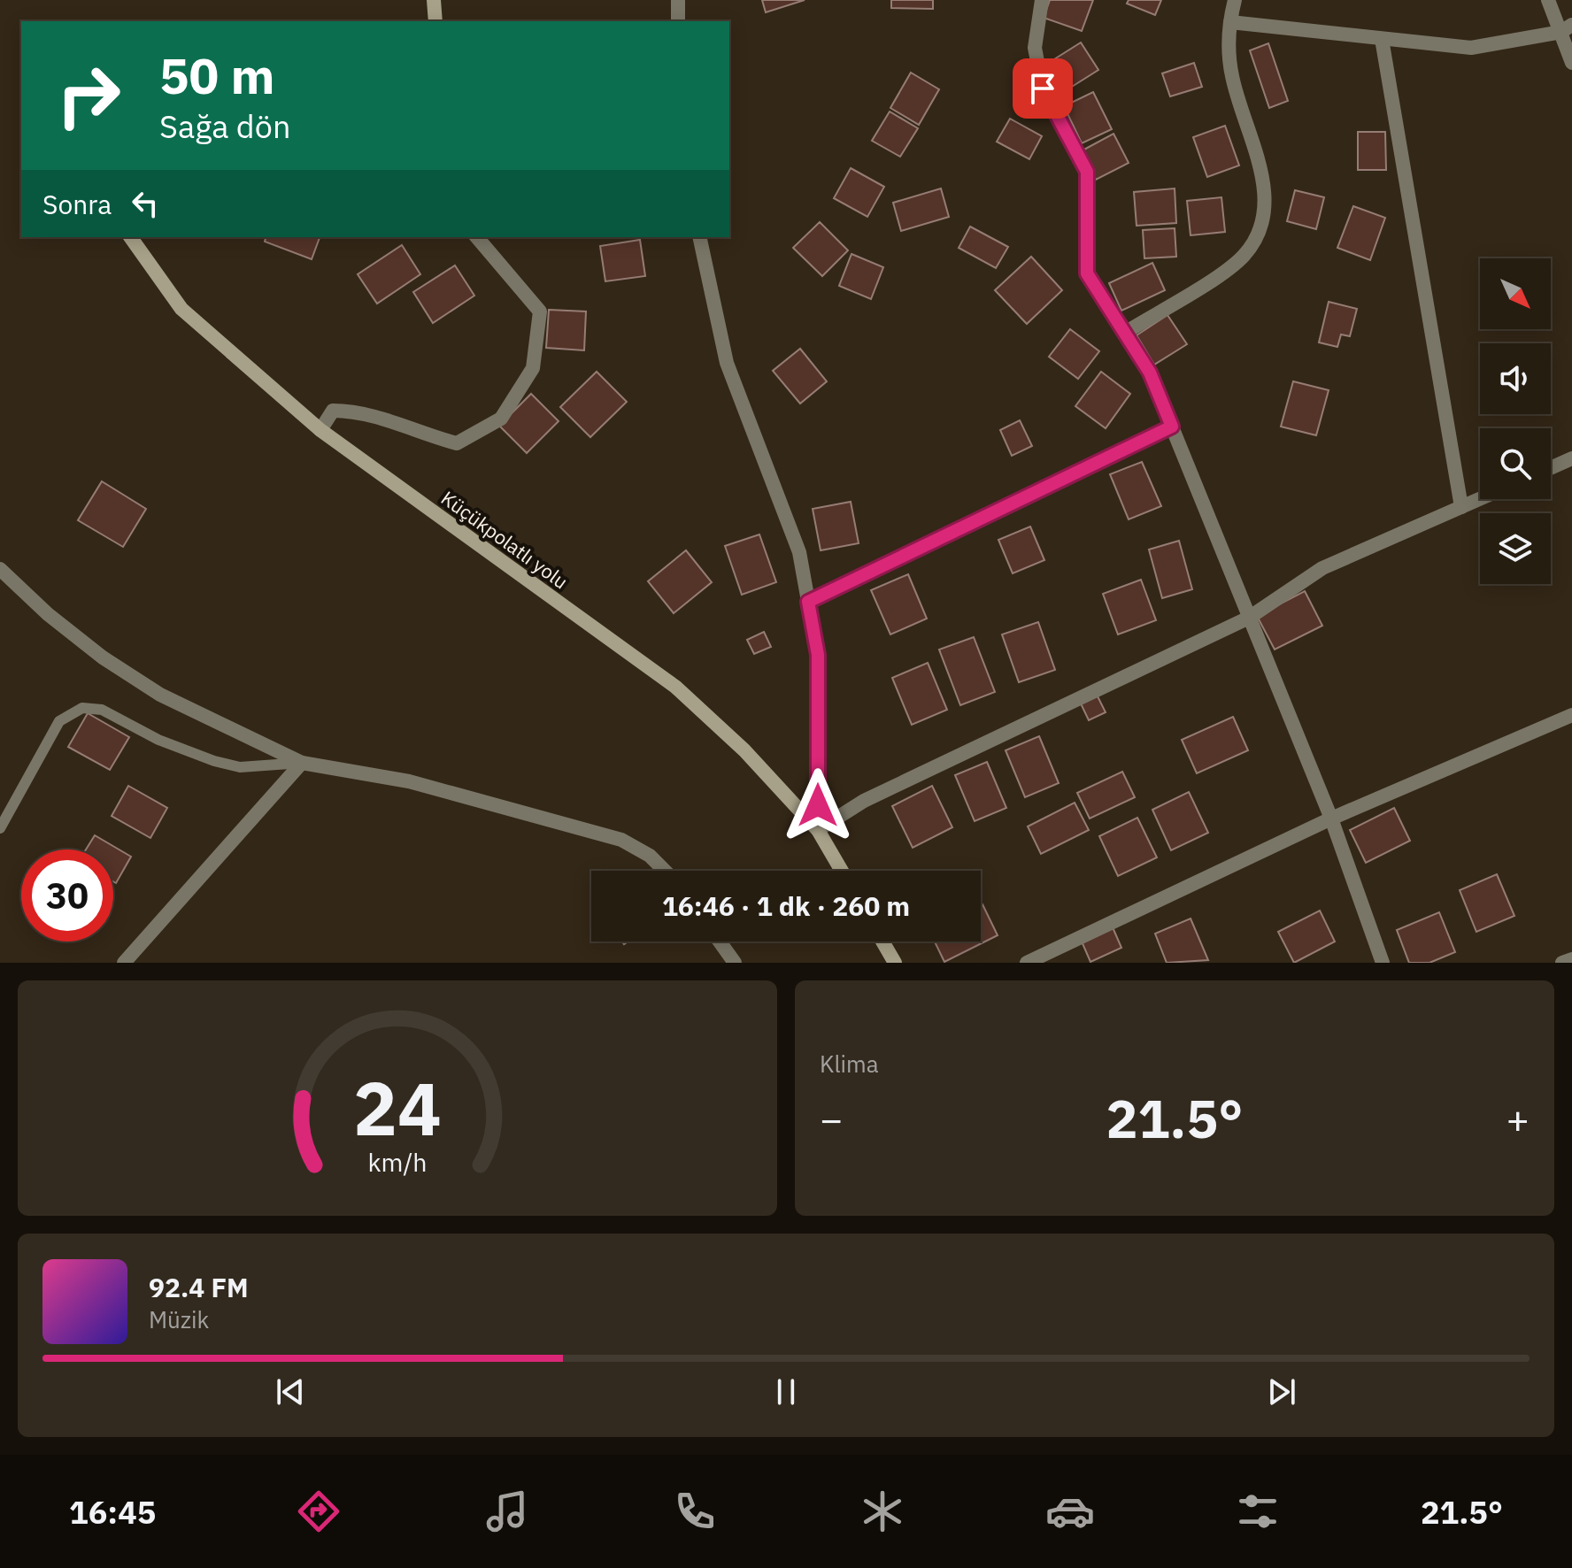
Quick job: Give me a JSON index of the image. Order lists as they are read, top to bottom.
{
  "streets": {
    "street": ["Küçükpolatlı yolu"]
  },
  "north": "bottom right",
  "page": {
    "turn": ["50 m", "Sağa dön"],
    "then": "Sonra",
    "limit": "30",
    "trip": "16:46 · 1 dk · 260 m",
    "tile": "Klima",
    "heat": ["−", "21.5°", "+"],
    "song": ["92.4 FM", "Müzik"],
    "tabs": ["16:45", "21.5°"],
    "gauge": ["24", "km/h"]
  }
}
